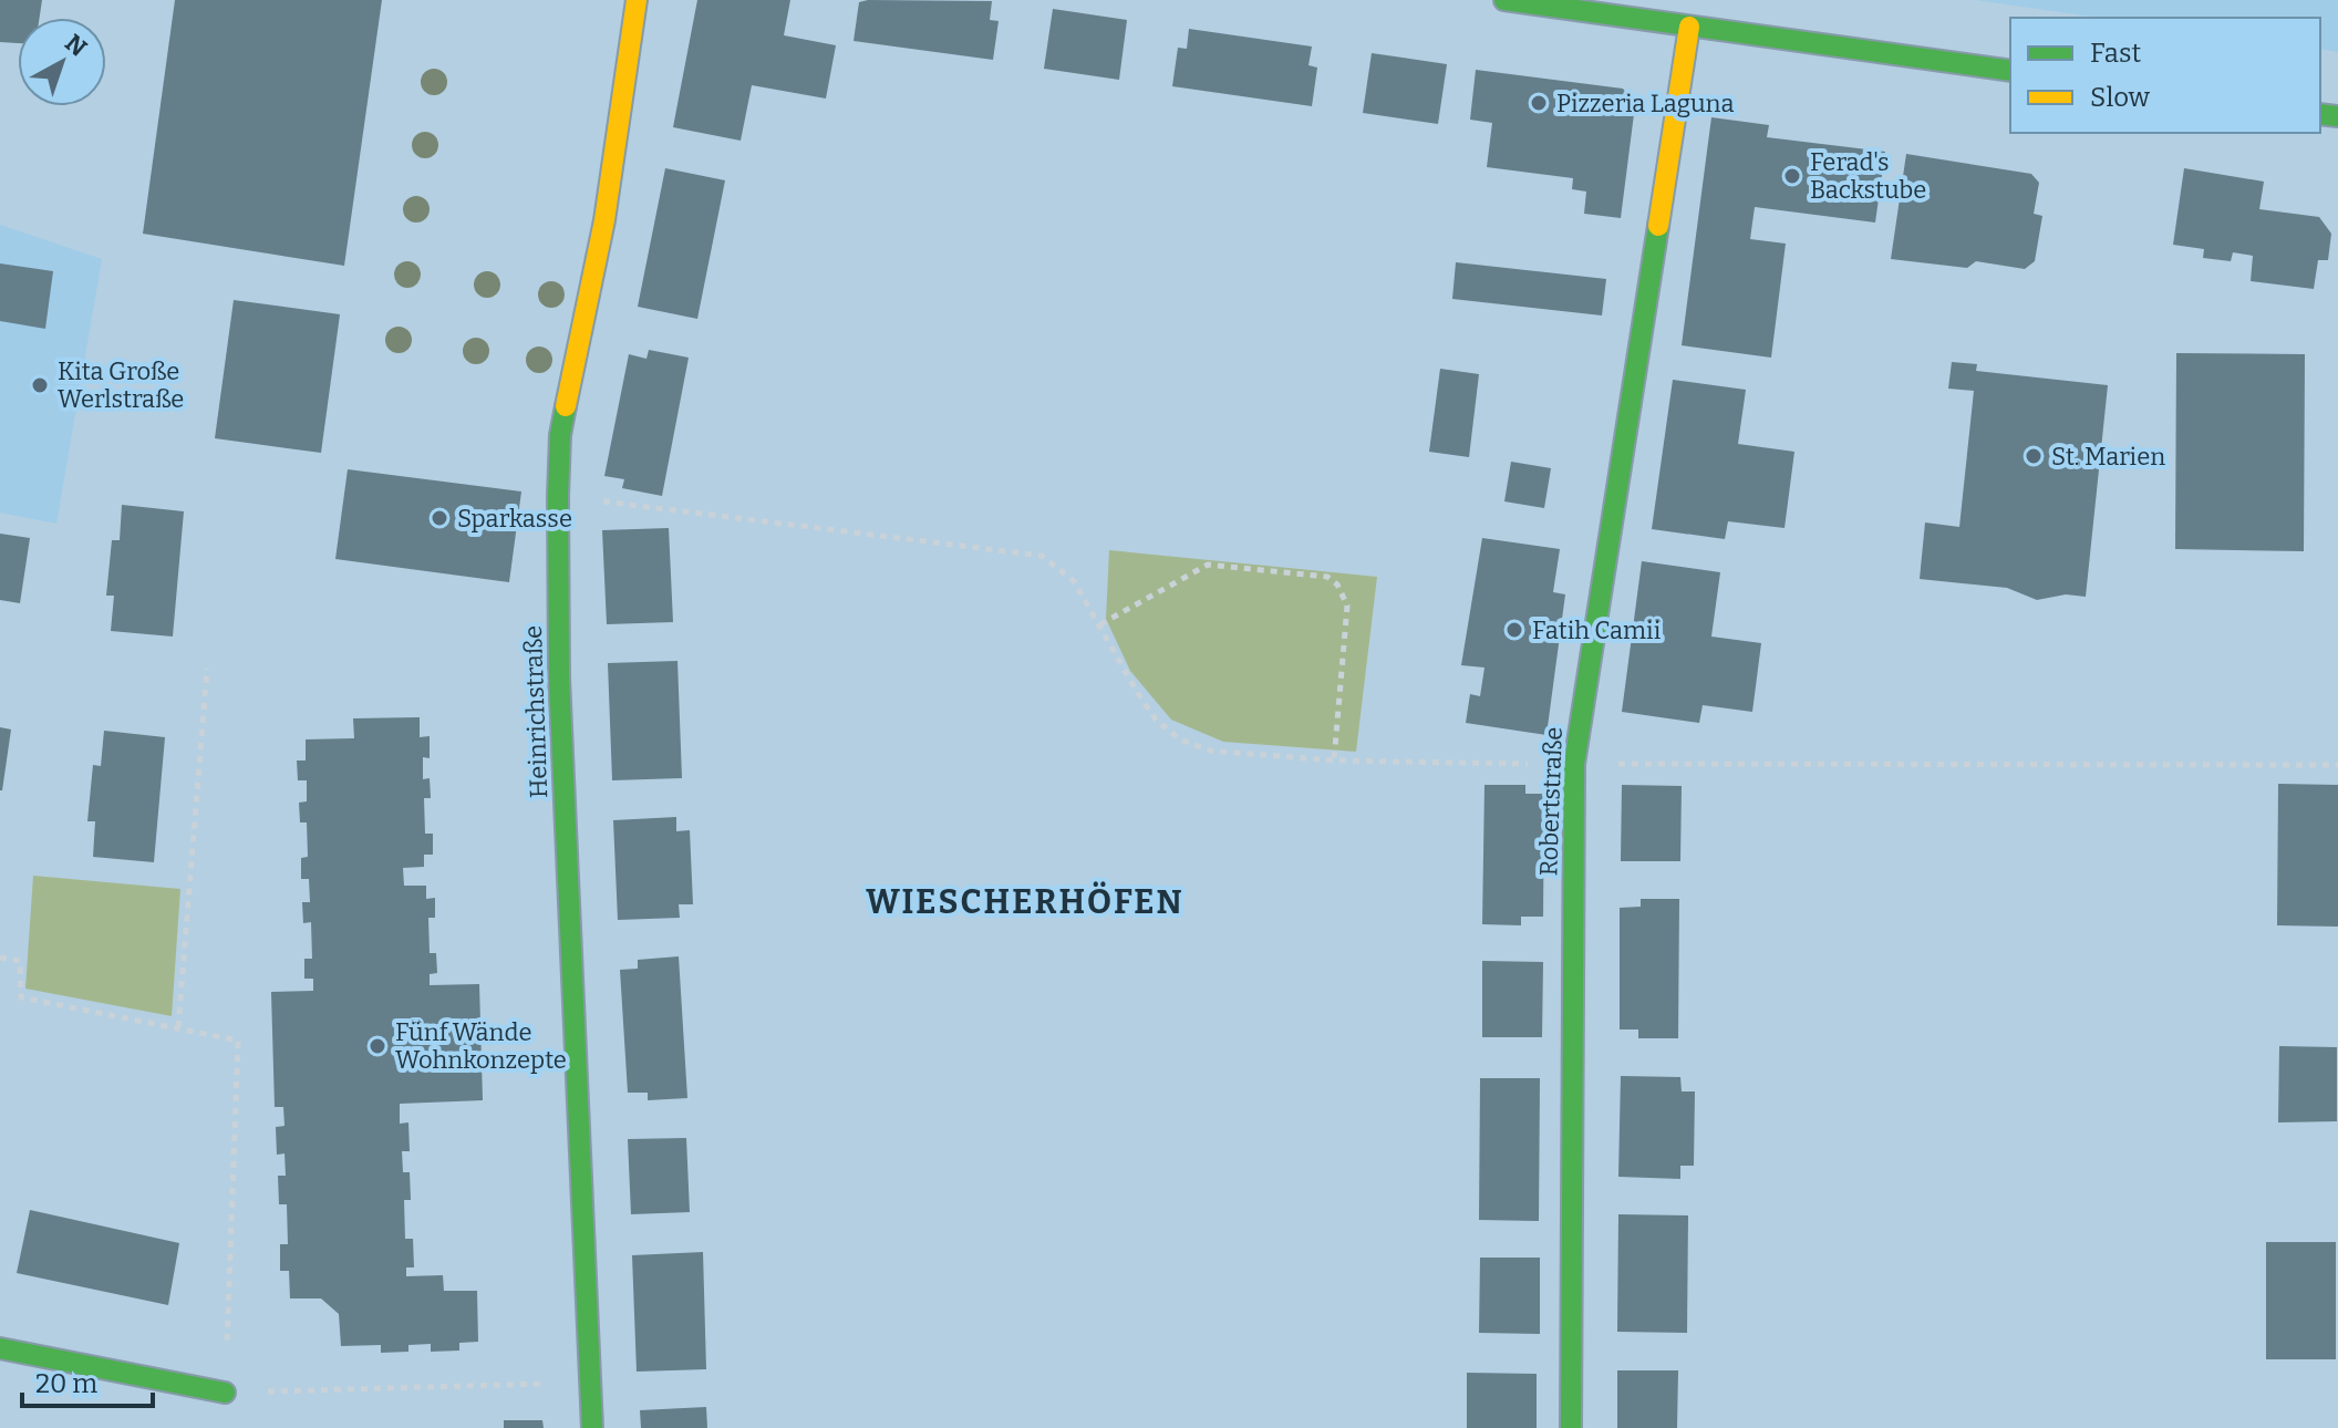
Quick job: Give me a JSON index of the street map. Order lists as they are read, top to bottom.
{
  "streets": {
    "street": ["Heinrichstraße", "Robertstraße"]
  },
  "districts": ["WIESCHERHÖFEN"],
  "places": [
    "Pizzeria Laguna",
    "Ferad's Backstube",
    "Kita Große Werlstraße",
    "St. Marien",
    "Sparkasse",
    "Fatih Camii",
    "Fünf Wände Wohnkonzepte"
  ],
  "legend": ["Fast", "Slow"],
  "scale_bar": "20 m",
  "north": "top right"
}
